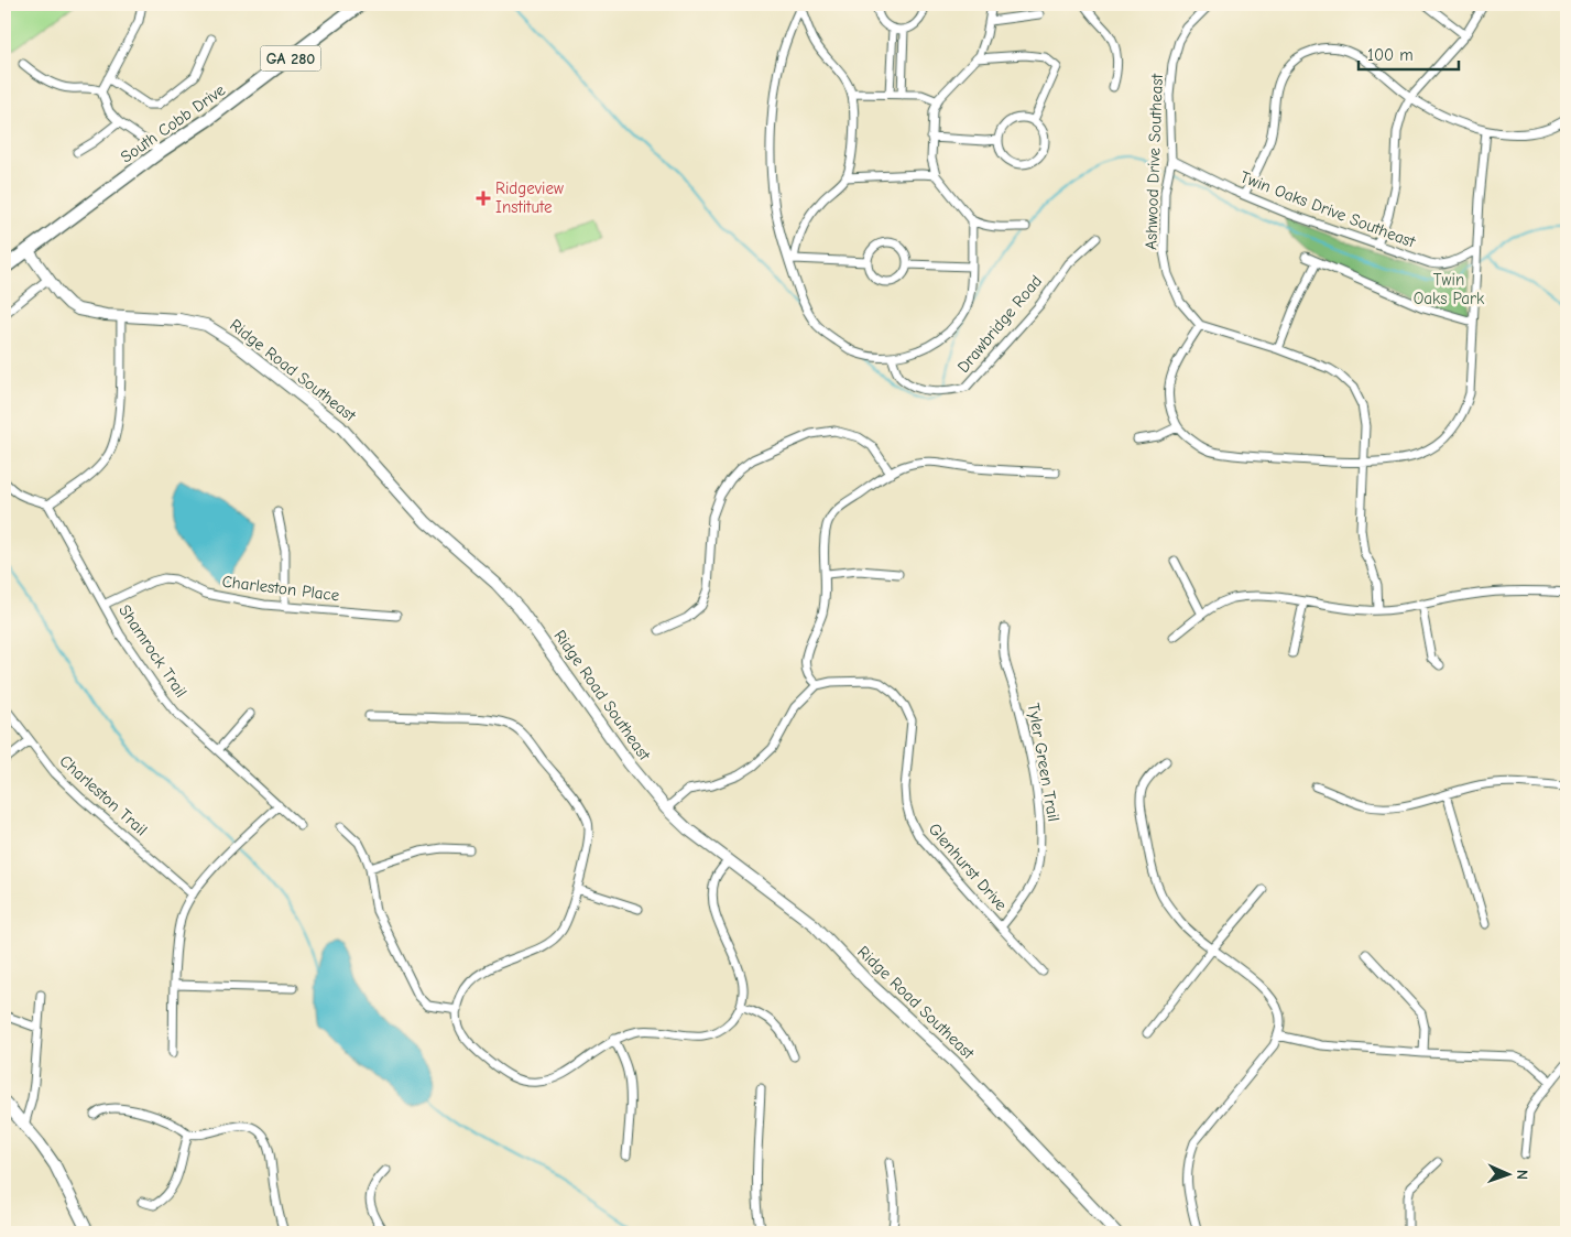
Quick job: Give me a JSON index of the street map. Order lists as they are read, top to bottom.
{
  "streets": {
    "main road": ["GA 280", "South Cobb Drive"],
    "street": [
      "Ashwood Drive Southeast",
      "Twin Oaks Drive Southeast",
      "Drawbridge Road",
      "Ridge Road Southeast",
      "Charleston Place",
      "Shamrock Trail",
      "Tyler Green Trail",
      "Charleston Trail",
      "Glenhurst Drive"
    ]
  },
  "crossings": [
    ["South Cobb Drive", "Ridge Road Southeast"],
    ["Ashwood Drive Southeast", "Twin Oaks Drive Southeast"],
    ["Charleston Place", "Shamrock Trail"],
    ["Tyler Green Trail", "Glenhurst Drive"]
  ],
  "parks": ["Twin Oaks Park"],
  "places": {
    "health": ["Ridgeview Institute"]
  },
  "scale_bar": "100 m",
  "north": "right"
}
